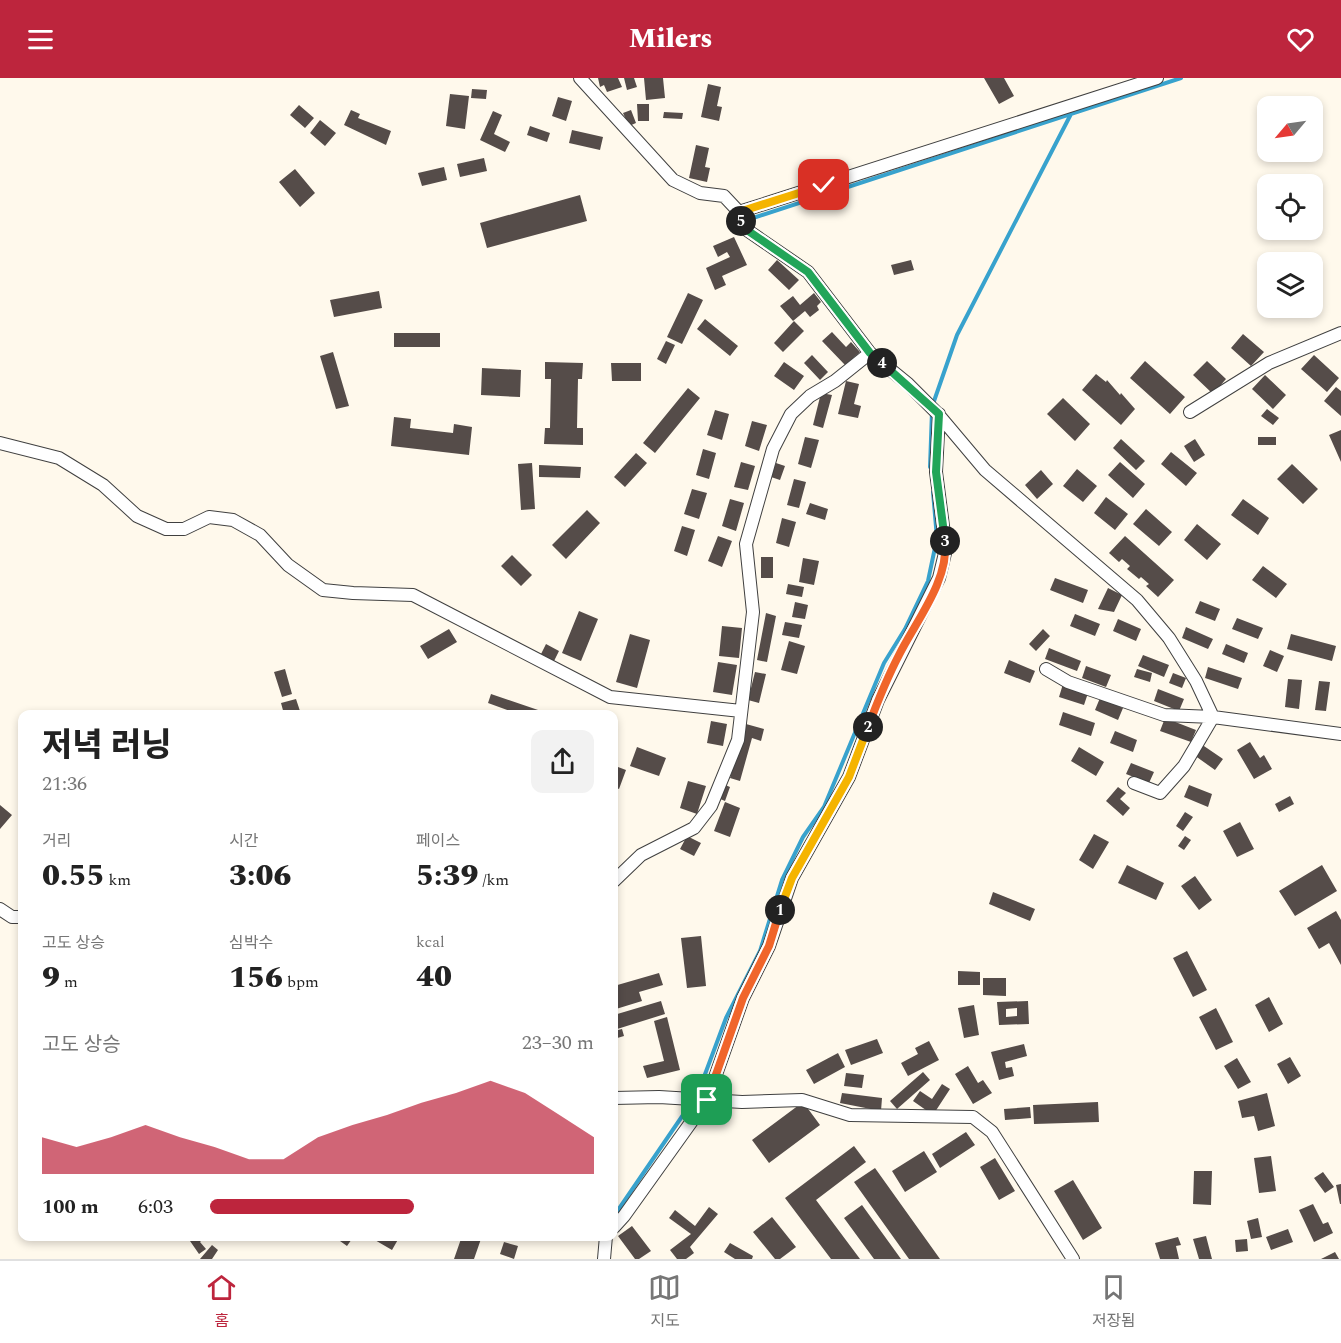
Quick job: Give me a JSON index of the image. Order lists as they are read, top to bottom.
{
  "north": "bottom left",
  "page": {
    "header": "Milers",
    "pins": [
      "5",
      "4",
      "3",
      "2",
      "1"
    ],
    "heading": ["저녁 러닝", "21:36"],
    "stats": [
      ["거리", "0.55 km"],
      ["시간", "3:06"],
      ["페이스", "5:39 /km"],
      ["고도 상승", "9 m"],
      ["심박수", "156 bpm"],
      ["kcal", "40"]
    ],
    "chart": ["고도 상승", "23–30 m"],
    "list": [
      {
        "name": "100 m",
        "note": "6:03"
      }
    ],
    "tabs": ["홈", "지도", "저장됨"]
  }
}
